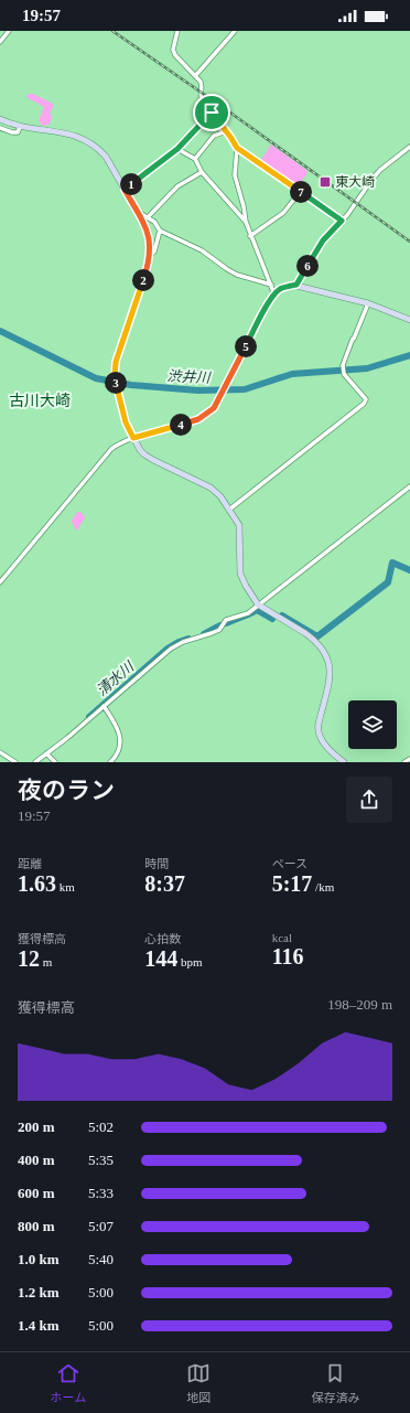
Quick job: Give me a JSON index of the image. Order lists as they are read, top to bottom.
{
  "districts": ["古川大崎"],
  "water": ["渋井川", "清水川"],
  "places": {
    "transit": ["東大崎"]
  },
  "page": {
    "status": "19:57",
    "pins": [
      "1",
      "7",
      "6",
      "2",
      "5",
      "3",
      "4"
    ],
    "heading": ["夜のラン", "19:57"],
    "stats": [
      ["距離", "1.63 km"],
      ["時間", "8:37"],
      ["ペース", "5:17 /km"],
      ["獲得標高", "12 m"],
      ["心拍数", "144 bpm"],
      ["kcal", "116"]
    ],
    "chart": ["獲得標高", "198–209 m"],
    "list": [
      {
        "name": "200 m",
        "note": "5:02"
      },
      {
        "name": "400 m",
        "note": "5:35"
      },
      {
        "name": "600 m",
        "note": "5:33"
      },
      {
        "name": "800 m",
        "note": "5:07"
      },
      {
        "name": "1.0 km",
        "note": "5:40"
      },
      {
        "name": "1.2 km",
        "note": "5:00"
      },
      {
        "name": "1.4 km",
        "note": "5:00"
      }
    ],
    "tabs": ["ホーム", "地図", "保存済み"]
  }
}
